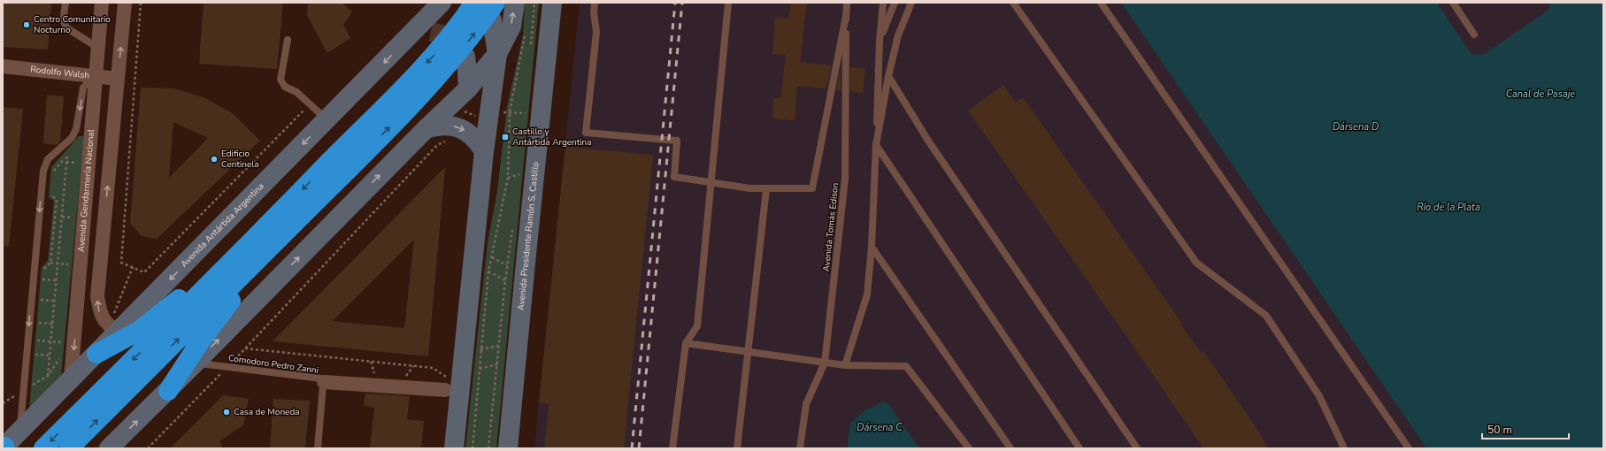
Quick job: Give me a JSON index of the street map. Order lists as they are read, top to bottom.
{
  "streets": {
    "main road": ["Avenida Antártida Argentina", "Avenida Presidente Ramón S. Castillo"],
    "street": ["Rodolfo Walsh", "Avenida Gendarmería Nacional"],
    "lane": ["Avenida Tomás Edison", "Comodoro Pedro Zanni"]
  },
  "crossings": [
    ["Rodolfo Walsh", "Avenida Gendarmería Nacional"],
    ["Avenida Gendarmería Nacional", "Avenida Antártida Argentina"]
  ],
  "water": [
    "Canal de Pasaje",
    "Dársena D",
    "Río de la Plata",
    "Dársena C"
  ],
  "places": {
    "other": ["Centro Comunitario Nocturno", "Edificio Centinela", "Casa de Moneda"],
    "transit": ["Castillo y Antártida Argentina"]
  },
  "scale_bar": "50 m"
}
